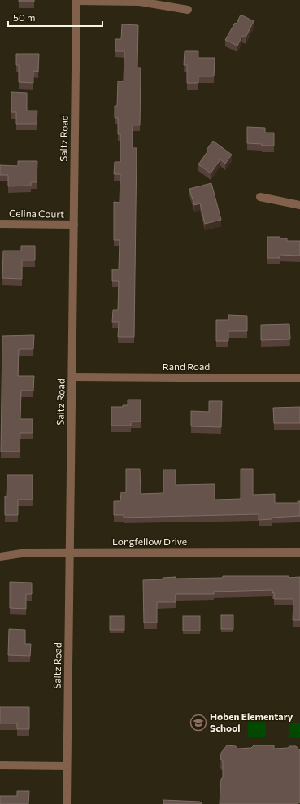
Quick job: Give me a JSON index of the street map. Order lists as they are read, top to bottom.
{
  "streets": {
    "street": [
      "Saltz Road",
      "Celina Court",
      "Rand Road",
      "Longfellow Drive"
    ]
  },
  "crossings": [
    ["Saltz Road", "Celina Court"],
    ["Saltz Road", "Rand Road"],
    ["Saltz Road", "Longfellow Drive"]
  ],
  "places": {
    "school or university": ["Hoben Elementary School"]
  },
  "scale_bar": "50 m"
}
